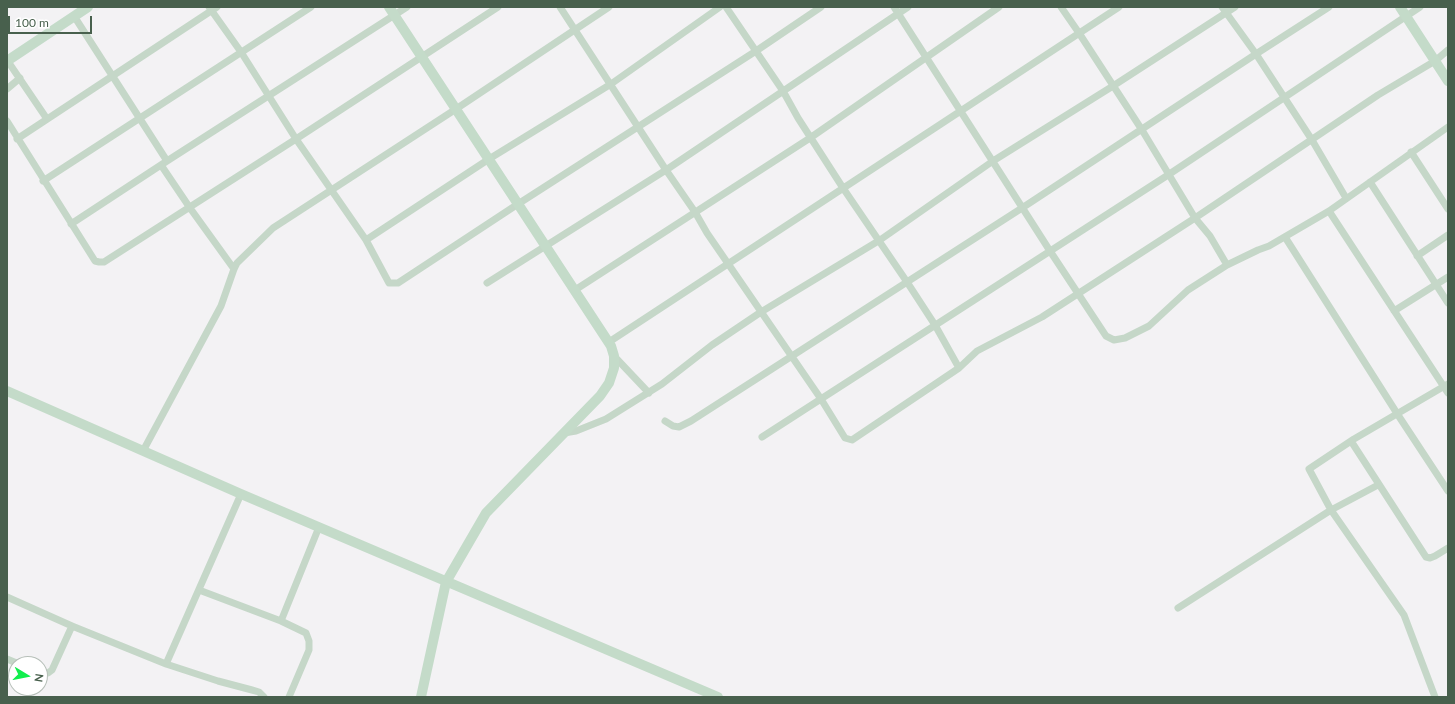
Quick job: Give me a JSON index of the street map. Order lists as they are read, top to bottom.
{
  "scale_bar": "100 m",
  "north": "right"
}
